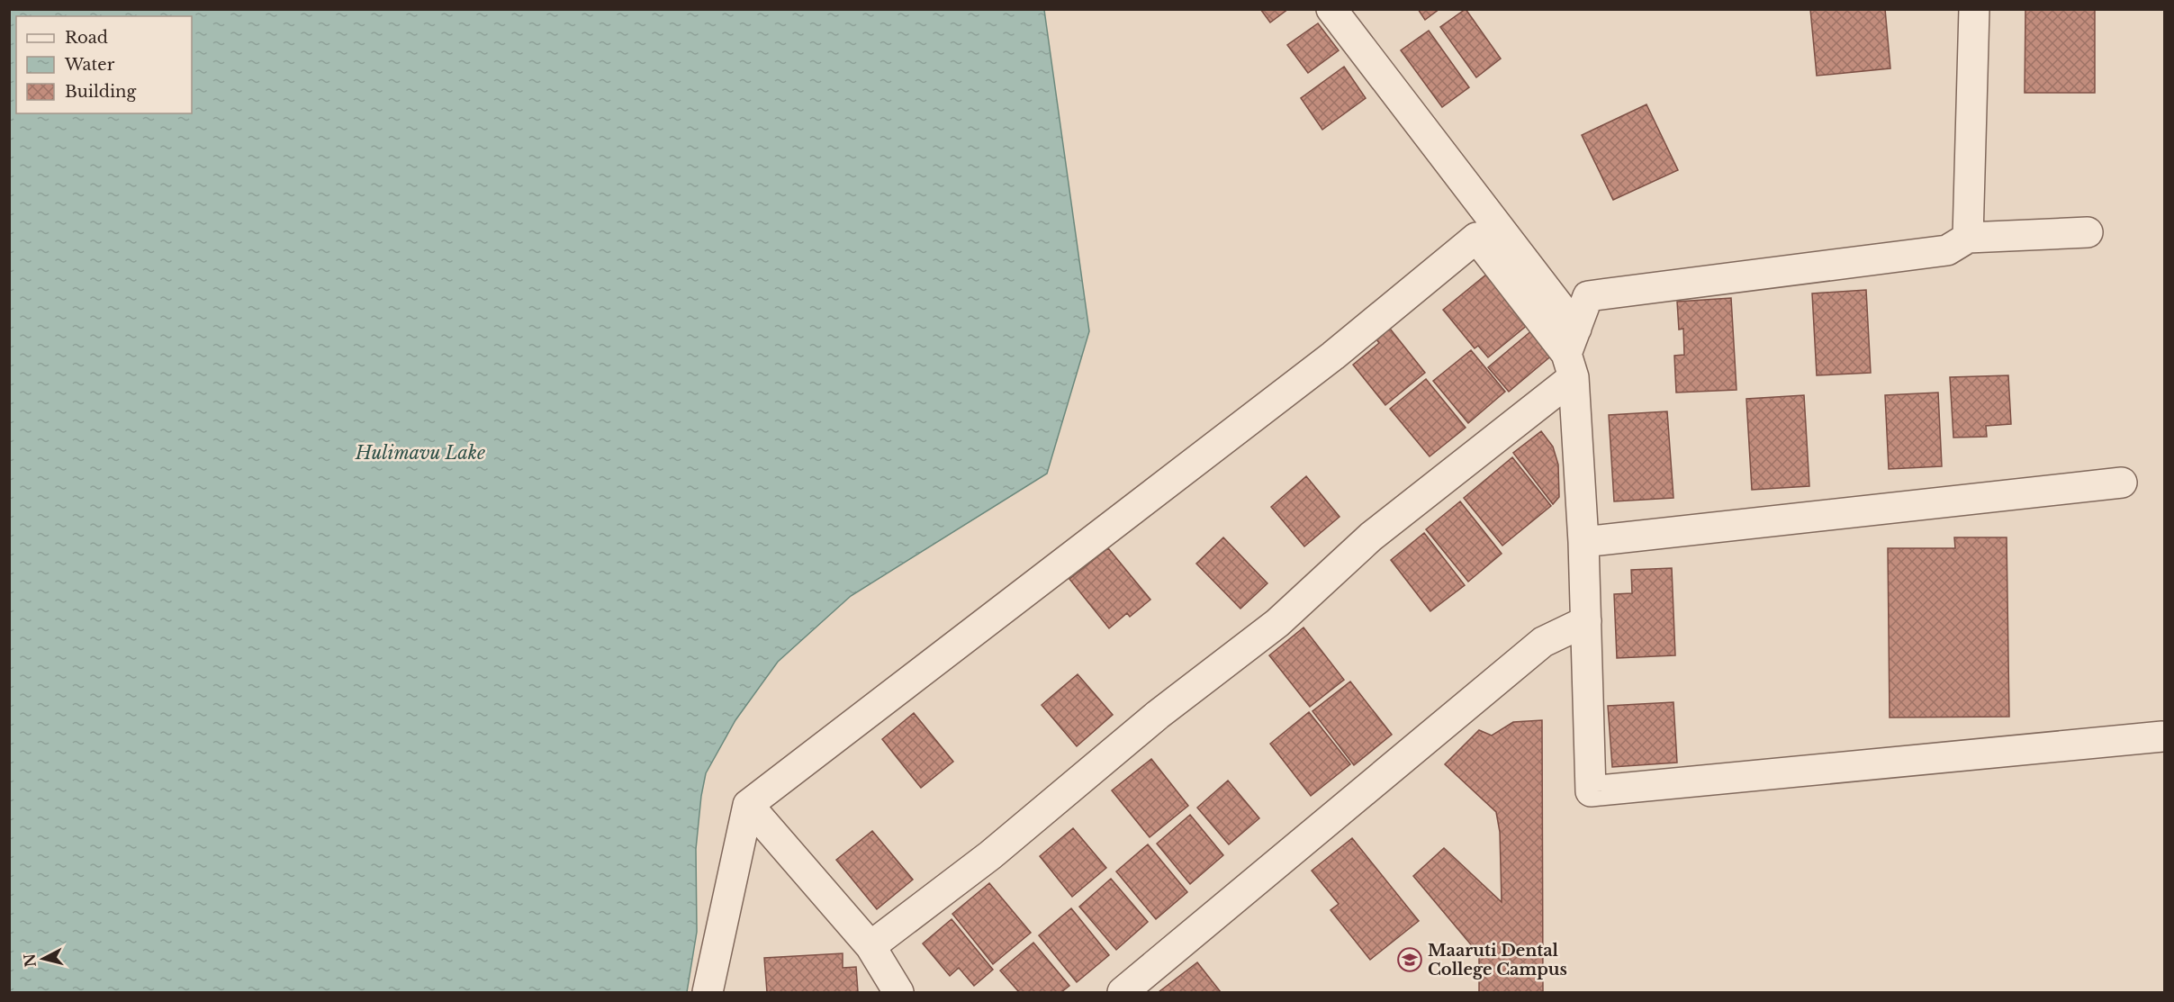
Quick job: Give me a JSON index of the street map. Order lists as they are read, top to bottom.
{
  "water": ["Hulimavu Lake"],
  "places": {
    "school or university": ["Maaruti Dental College Campus"]
  },
  "legend": ["Road", "Water", "Building"],
  "north": "left"
}
